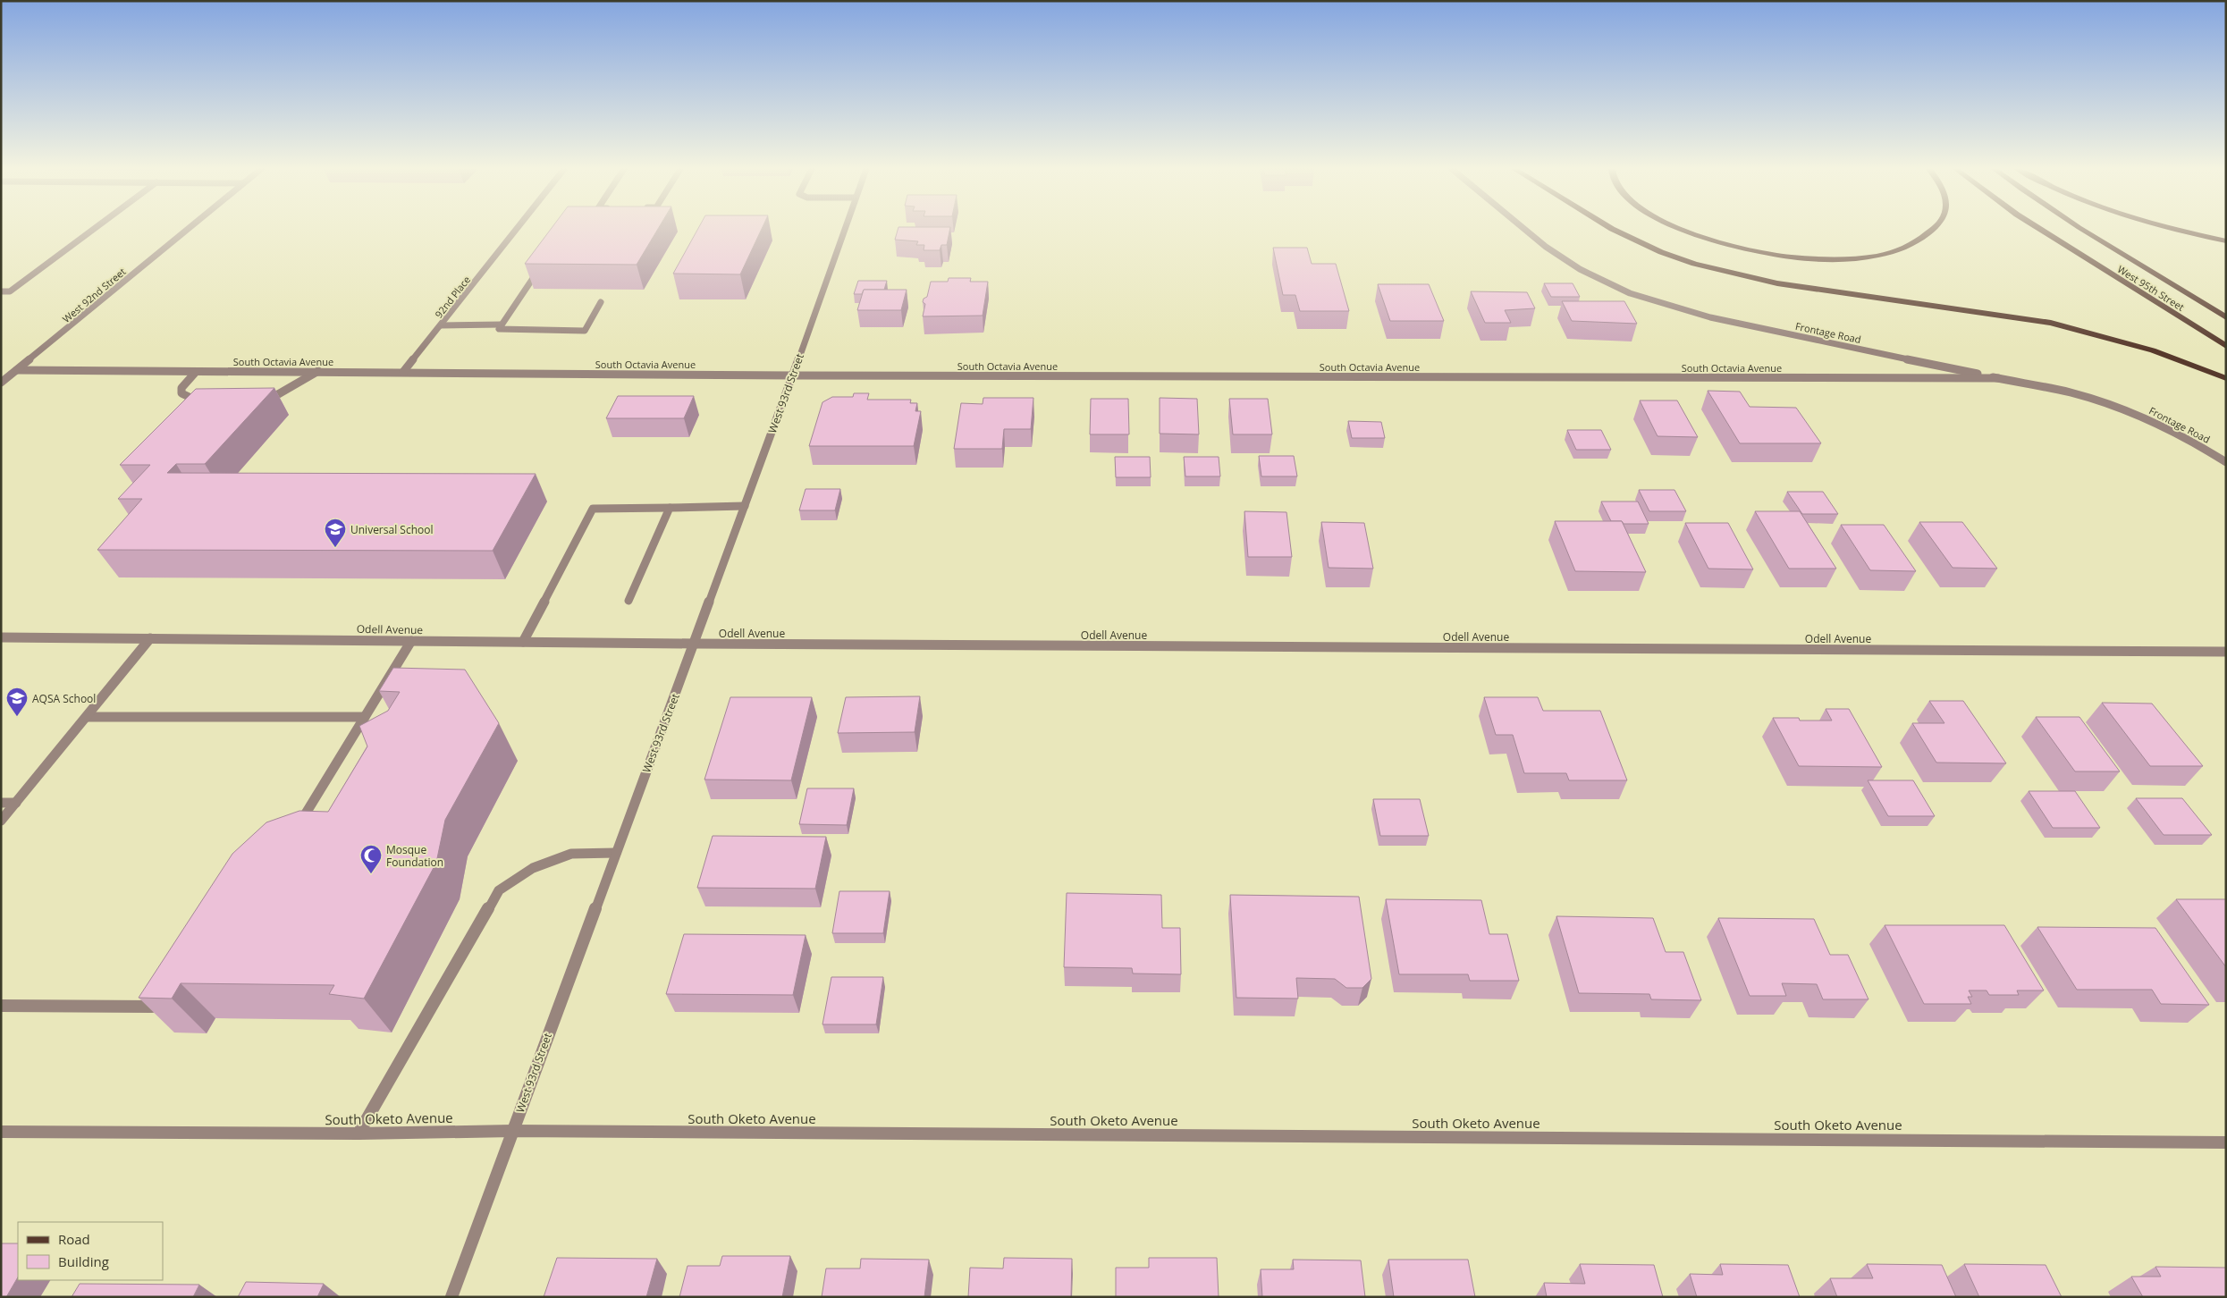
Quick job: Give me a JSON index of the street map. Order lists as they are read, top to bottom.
{
  "streets": {
    "main road": ["West 95th Street"],
    "street": [
      "West 92nd Street",
      "92nd Place",
      "Frontage Road",
      "South Octavia Avenue",
      "West 93rd Street",
      "Odell Avenue",
      "South Oketo Avenue"
    ]
  },
  "crossings": [
    ["West 92nd Street", "South Octavia Avenue"],
    ["92nd Place", "South Octavia Avenue"],
    ["Frontage Road", "South Octavia Avenue"],
    ["South Octavia Avenue", "West 93rd Street"],
    ["West 93rd Street", "Odell Avenue"],
    ["West 93rd Street", "South Oketo Avenue"]
  ],
  "places": {
    "school or university": ["Universal School", "AQSA School"],
    "mosque": ["Mosque Foundation"]
  },
  "legend": ["Road", "Building"]
}
